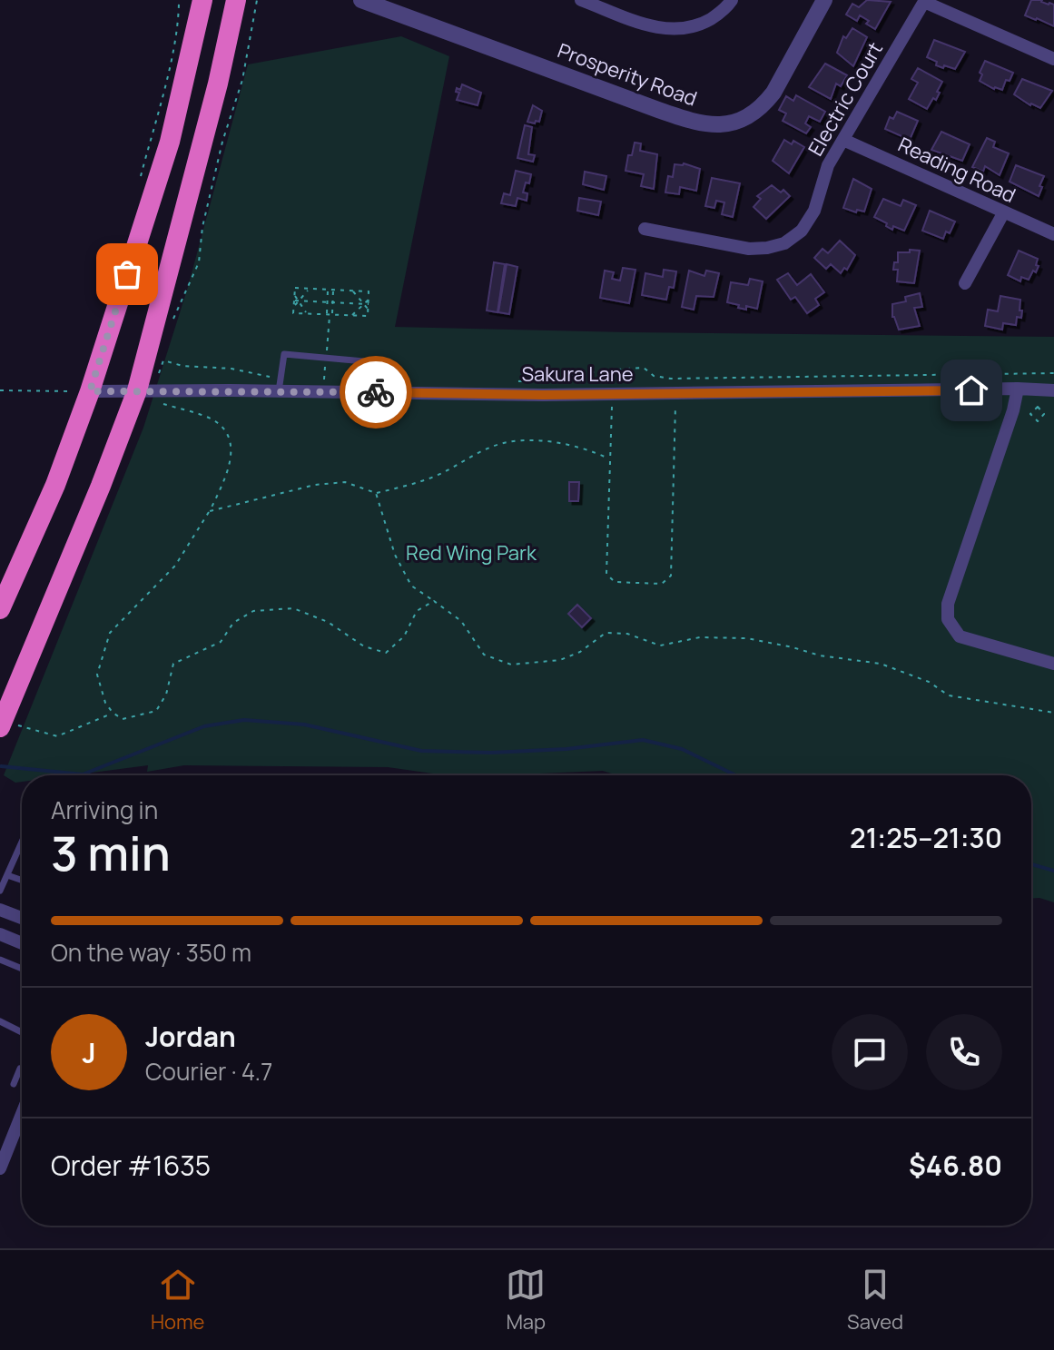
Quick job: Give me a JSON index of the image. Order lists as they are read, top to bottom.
{
  "streets": {
    "street": [
      "Prosperity Road",
      "Electric Court",
      "Reading Road",
      "Sakura Lane"
    ]
  },
  "crossings": [
    ["Electric Court", "Reading Road"]
  ],
  "parks": ["Red Wing Park"],
  "page": {
    "heading": ["3 min", "Arriving in", "21:25–21:30"],
    "panel": [
      "Jordan",
      "Courier · 4.7",
      "Order #1635",
      "$46.80"
    ],
    "bar": "On the way · 350 m",
    "round": "J",
    "tabs": ["Home", "Map", "Saved"]
  }
}
